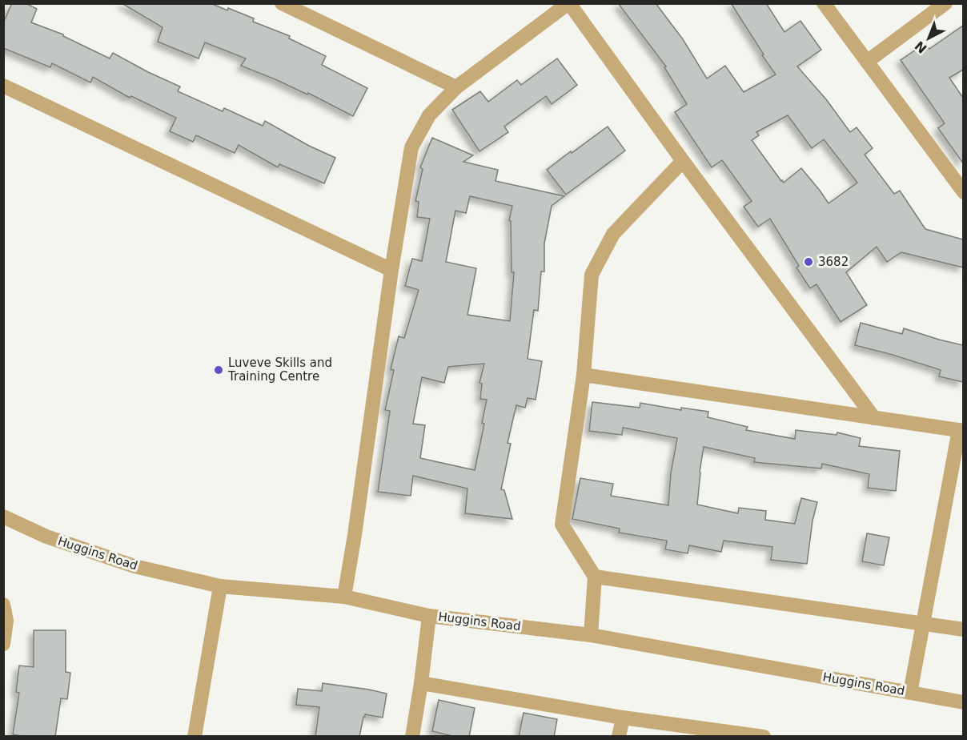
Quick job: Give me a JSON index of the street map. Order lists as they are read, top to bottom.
{
  "streets": {
    "street": ["Huggins Road"]
  },
  "places": ["3682", "Luveve Skills and Training Centre"],
  "north": "bottom left"
}
